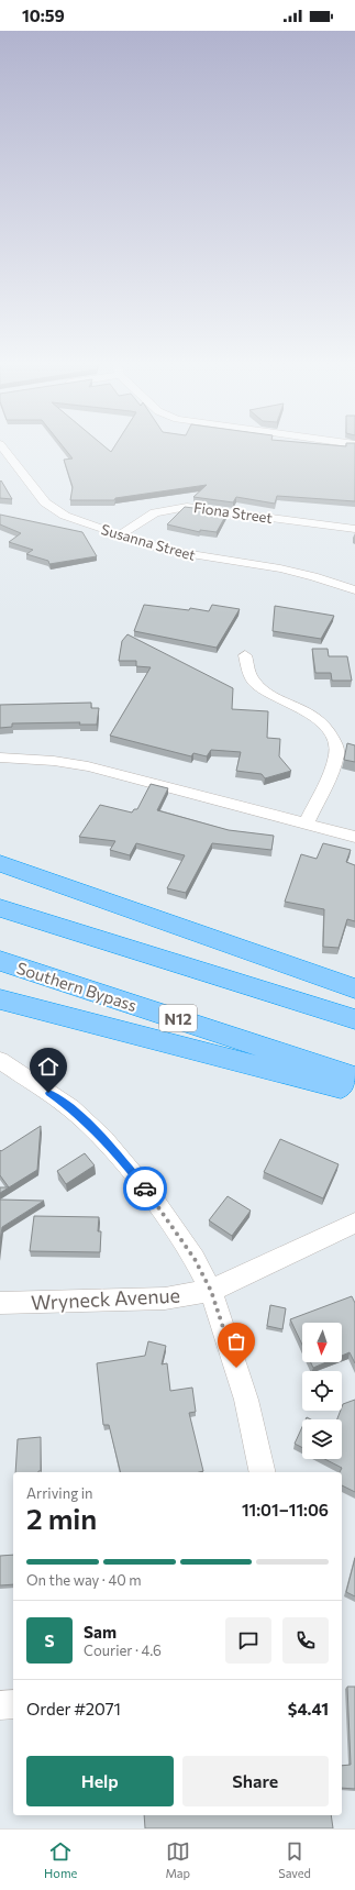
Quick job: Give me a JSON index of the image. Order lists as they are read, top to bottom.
{
  "streets": {
    "highway": ["Southern Bypass", "N12"],
    "street": ["Fiona Street", "Susanna Street", "Wryneck Avenue"]
  },
  "crossings": [
    ["Fiona Street", "Susanna Street"]
  ],
  "north": "bottom",
  "page": {
    "status": "10:59",
    "heading": ["2 min", "Arriving in", "11:01–11:06"],
    "panel": [
      "Sam",
      "Courier · 4.6",
      "Order #2071",
      "$4.41"
    ],
    "bar": "On the way · 40 m",
    "round": "S",
    "buttons": ["Help", "Share"],
    "tabs": ["Home", "Map", "Saved"]
  }
}
